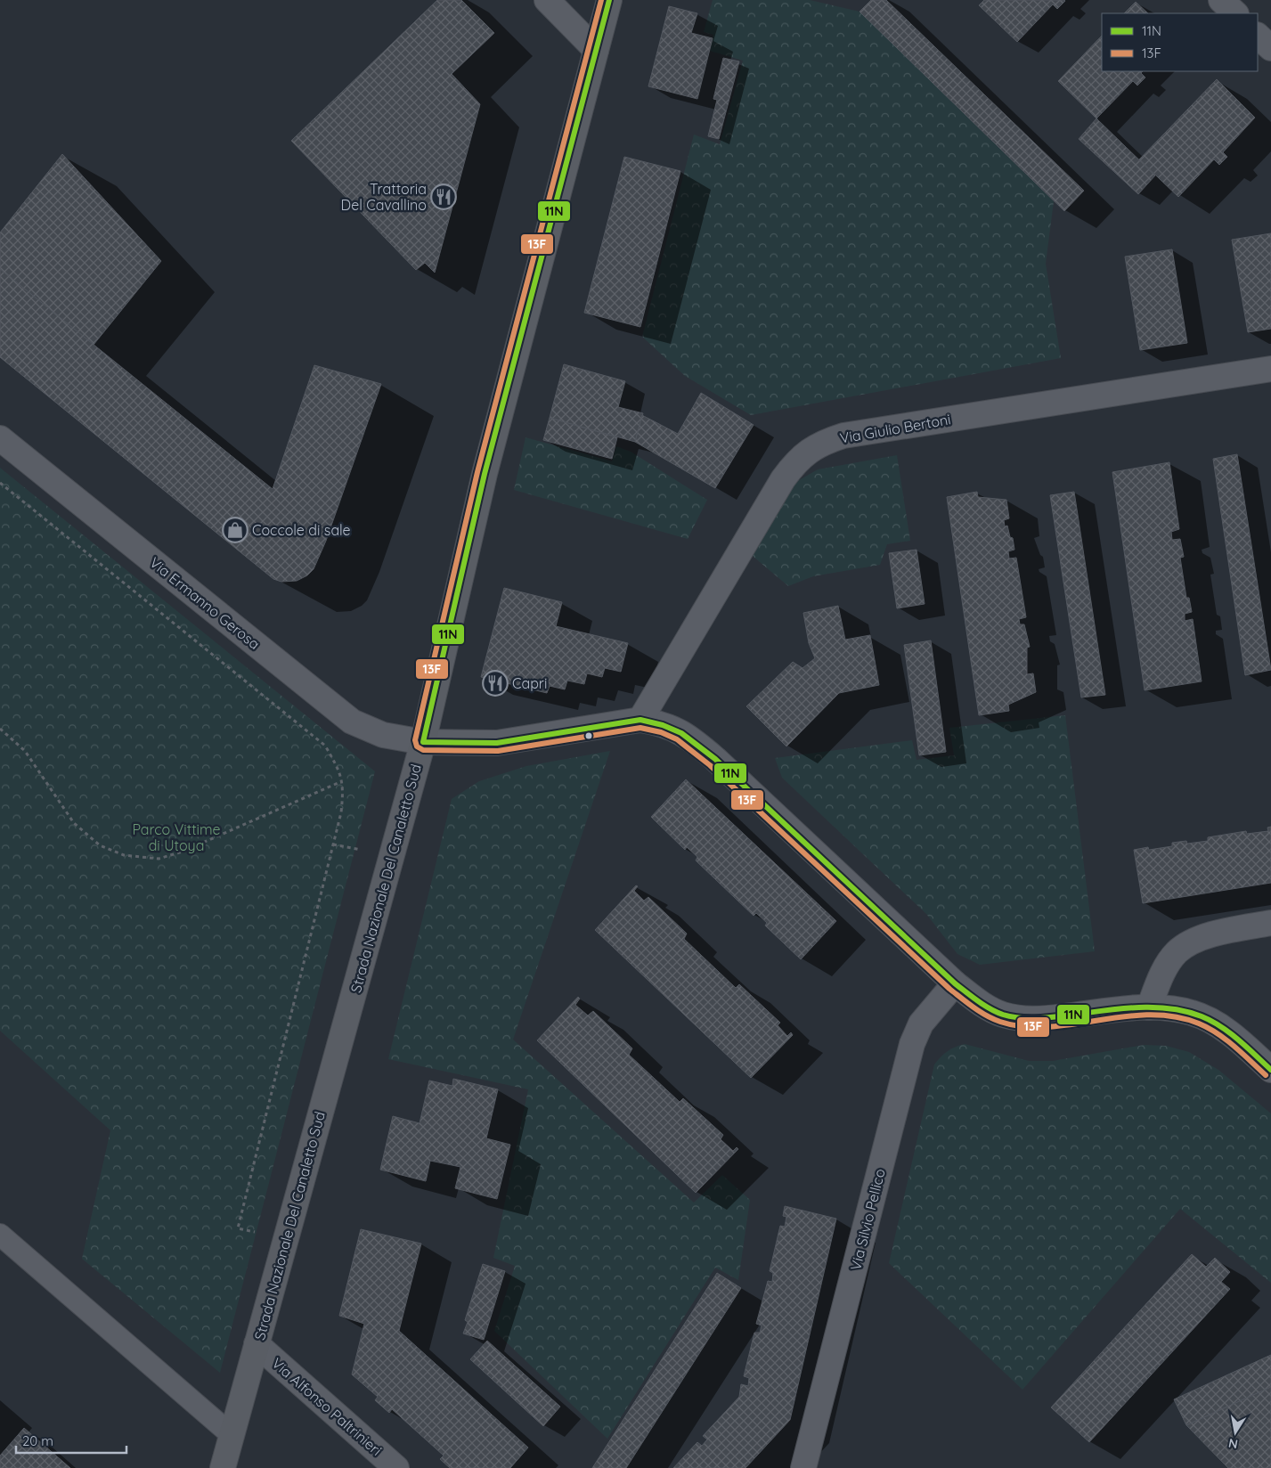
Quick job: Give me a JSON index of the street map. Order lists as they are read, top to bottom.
{
  "streets": {
    "main road": ["Strada Nazionale Del Canaletto Sud"],
    "street": [
      "Via Giulio Bertoni",
      "Via Ermanno Gerosa",
      "Via Silvio Pellico",
      "Via Alfonso Paltrinieri"
    ]
  },
  "crossings": [
    ["Via Giulio Bertoni", "Via Ermanno Gerosa"],
    ["Via Ermanno Gerosa", "Strada Nazionale Del Canaletto Sud"],
    ["Via Ermanno Gerosa", "Via Silvio Pellico"],
    ["Strada Nazionale Del Canaletto Sud", "Via Alfonso Paltrinieri"]
  ],
  "parks": ["Parco Vittime di Utoya"],
  "places": {
    "restaurant": ["Trattoria Del Cavallino", "Capri"],
    "shop": ["Coccole di sale"]
  },
  "lines": ["transit line 11N", "transit line 13F"],
  "legend": ["11N", "13F"],
  "scale_bar": "20 m",
  "north": "bottom"
}
